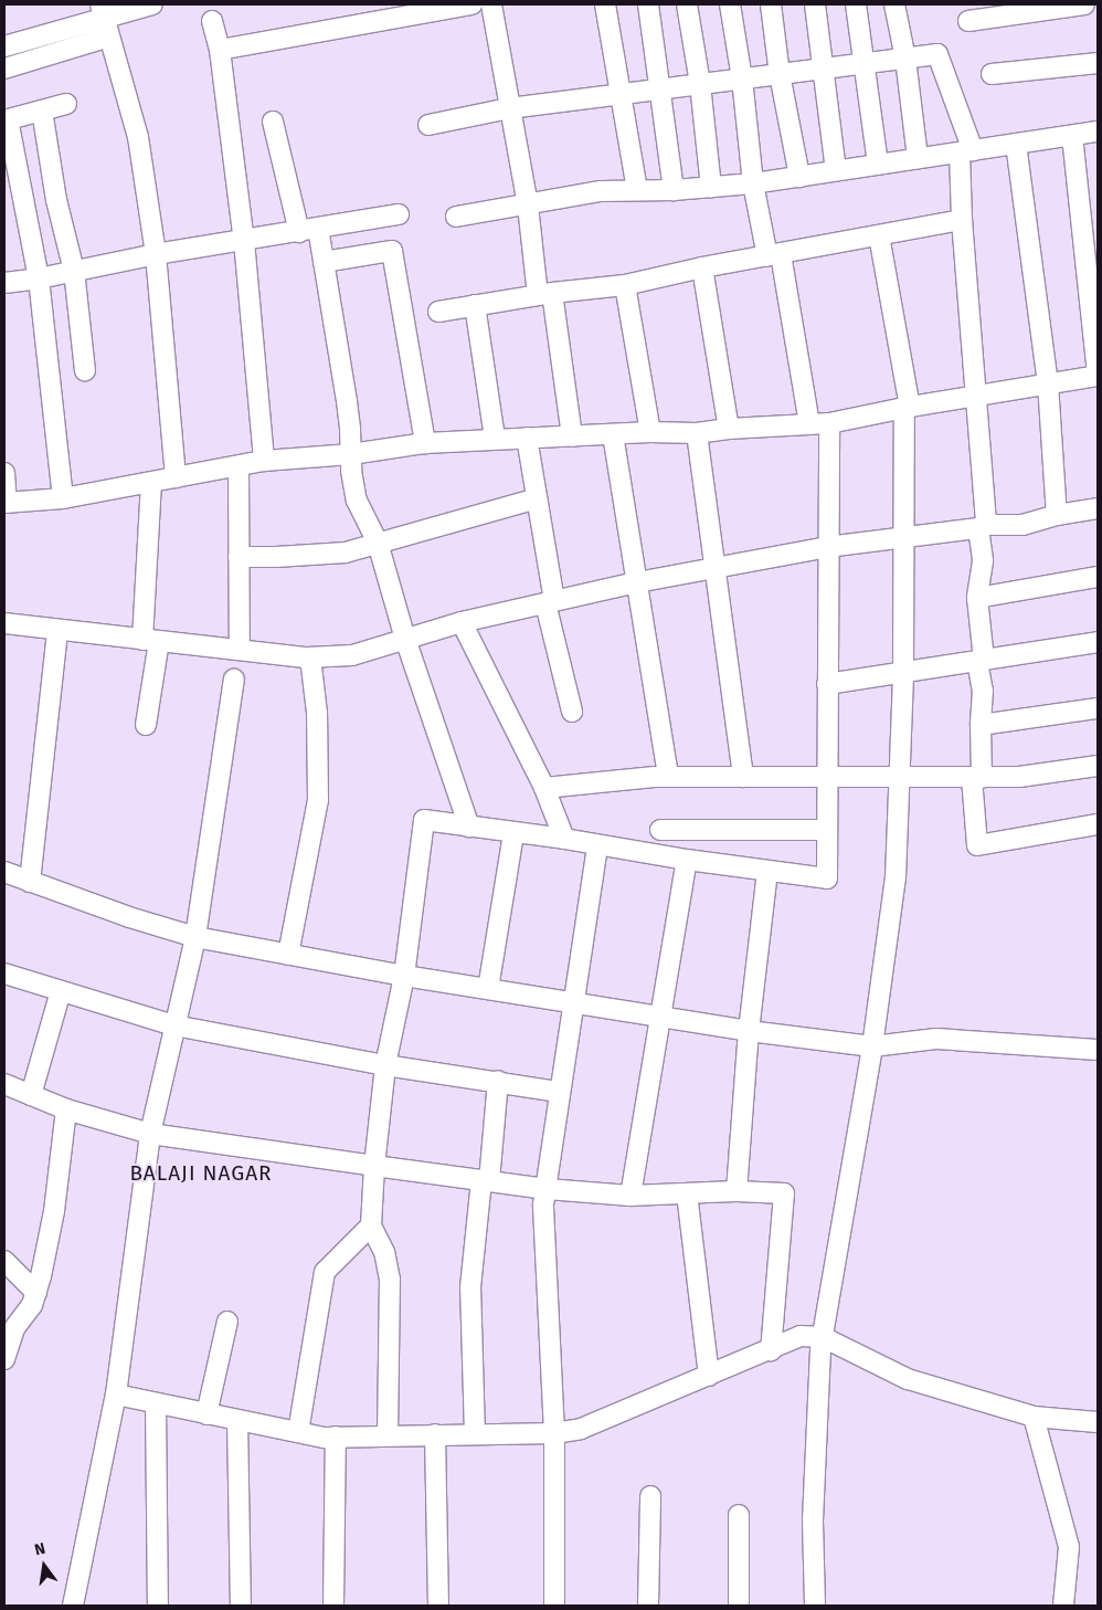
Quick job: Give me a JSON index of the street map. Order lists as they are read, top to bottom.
{
  "districts": ["BALAJI NAGAR"],
  "north": "top"
}
